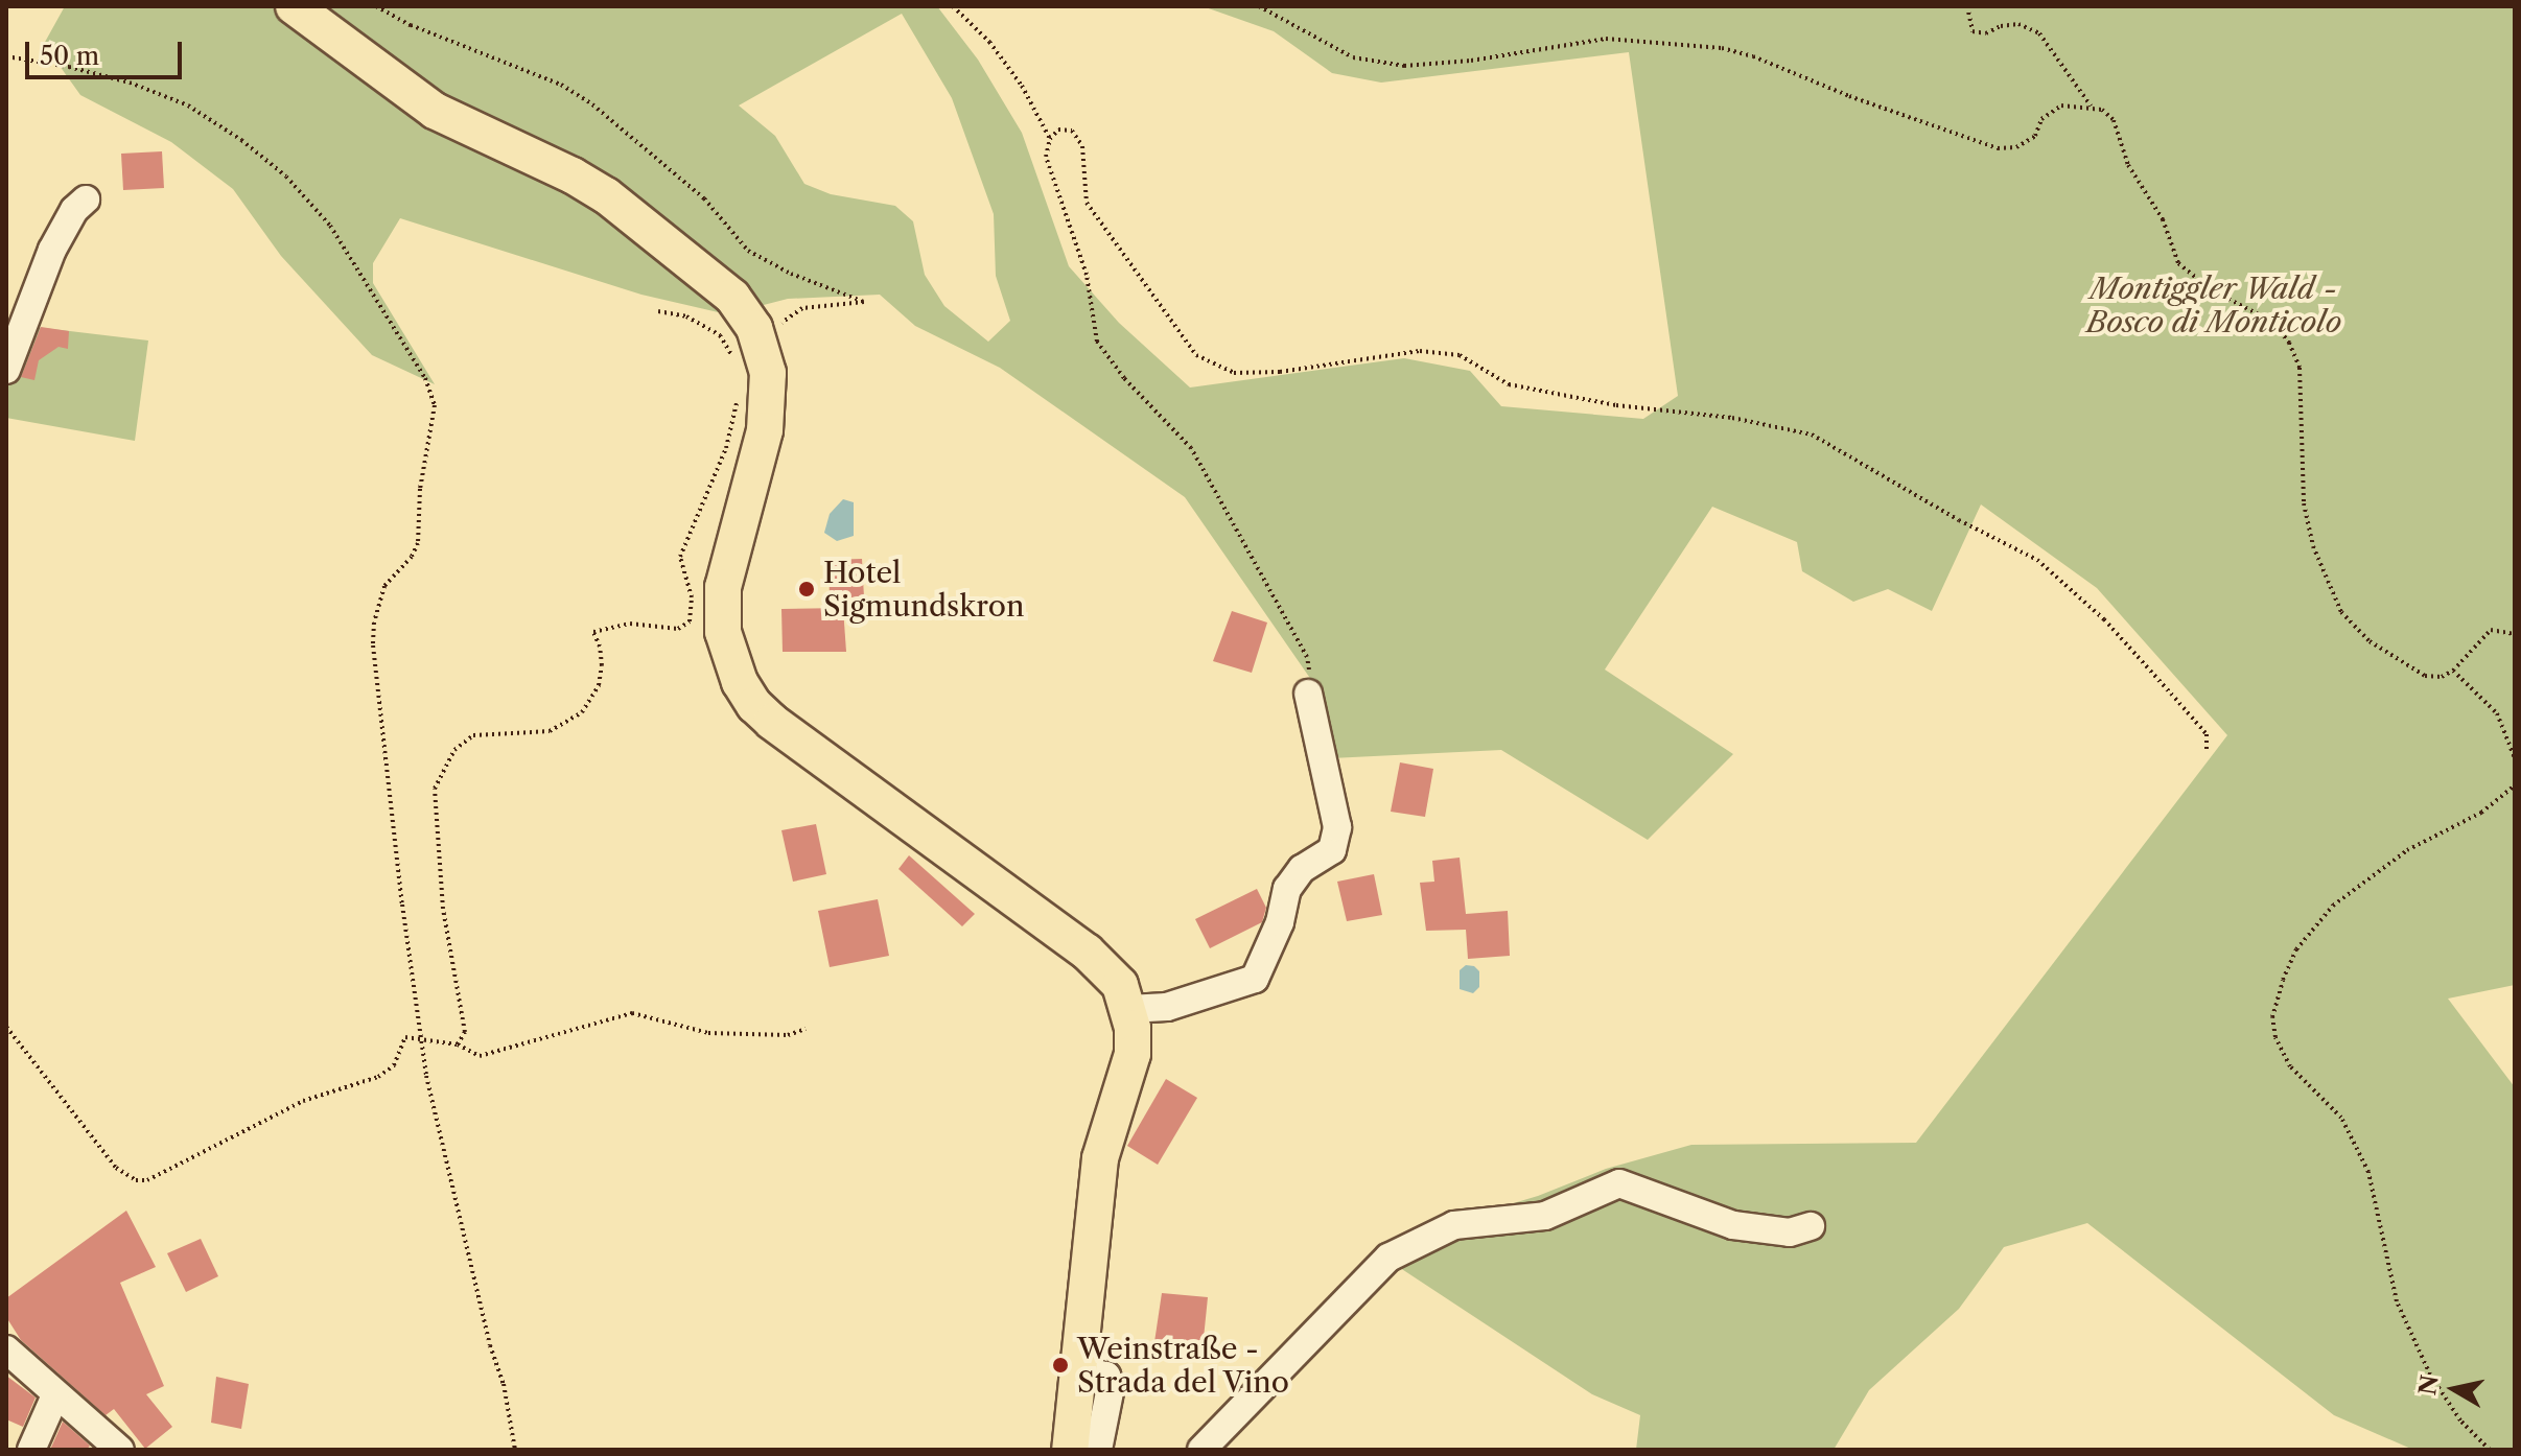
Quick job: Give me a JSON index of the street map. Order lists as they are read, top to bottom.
{
  "parks": ["Montiggler Wald - Bosco di Monticolo"],
  "places": ["Hotel Sigmundskron", "Weinstraße - Strada del Vino"],
  "scale_bar": "50 m",
  "north": "left"
}
